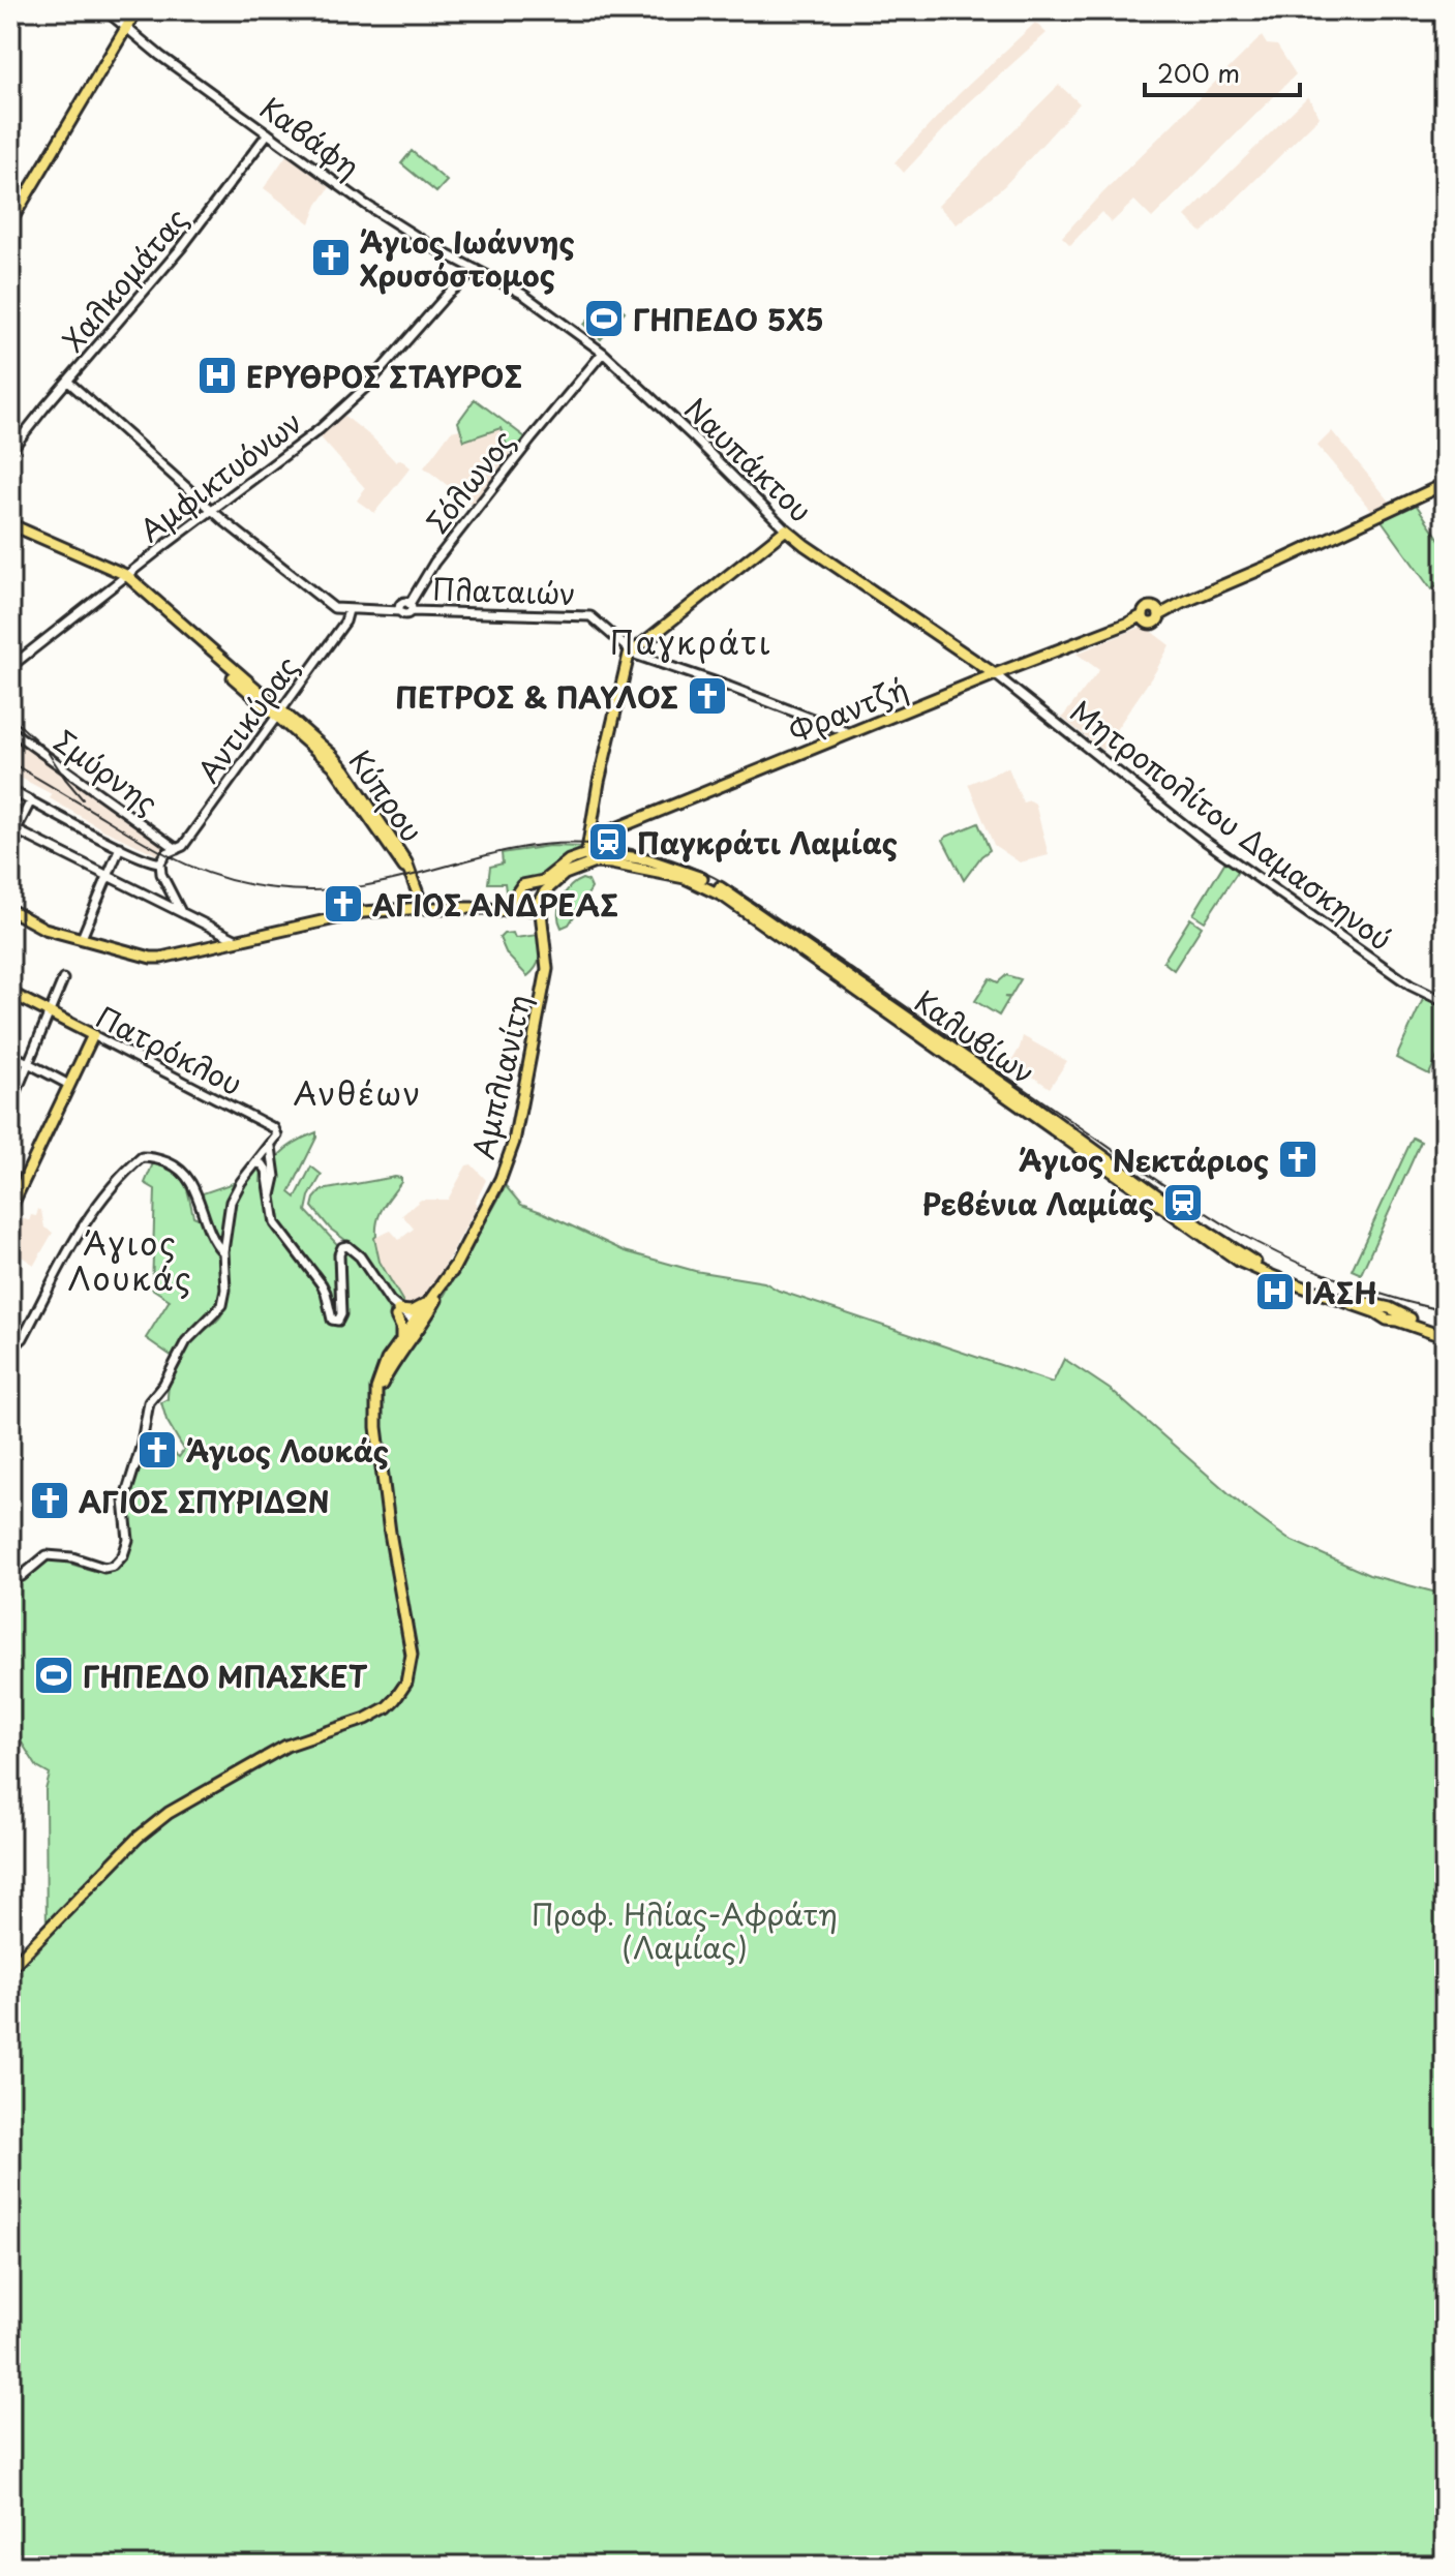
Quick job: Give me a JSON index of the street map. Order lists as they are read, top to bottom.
{
  "streets": {
    "main road": [
      "Ναυπάκτου",
      "Φραντζή",
      "Κύπρου",
      "Καλυβίων",
      "Πατρόκλου",
      "Αμπλιανίτη"
    ],
    "street": [
      "Καβάφη",
      "Χαλκομάτας",
      "Αμφικτυόνων",
      "Σόλωνος",
      "Πλαταιών",
      "Αντικύρας",
      "Σμύρνης",
      "Μητροπολίτου Δαμασκηνού"
    ]
  },
  "crossings": [
    ["Καβάφη", "Χαλκομάτας"],
    ["Καβάφη", "Ναυπάκτου"],
    ["Καβάφη", "Αμφικτυόνων"],
    ["Χαλκομάτας", "Πλαταιών"],
    ["Ναυπάκτου", "Αμφικτυόνων"],
    ["Ναυπάκτου", "Σόλωνος"],
    ["Ναυπάκτου", "Φραντζή"],
    ["Ναυπάκτου", "Μητροπολίτου Δαμασκηνού"],
    ["Αμφικτυόνων", "Πλαταιών"],
    ["Αμφικτυόνων", "Κύπρου"],
    ["Σόλωνος", "Πλαταιών"],
    ["Πλαταιών", "Αντικύρας"],
    ["Φραντζή", "Μητροπολίτου Δαμασκηνού"],
    ["Φραντζή", "Καλυβίων"],
    ["Αντικύρας", "Σμύρνης"],
    ["Αντικύρας", "Κύπρου"]
  ],
  "districts": ["Παγκράτι", "Ανθέων", "Άγιος Λουκάς"],
  "parks": ["Προφ. Ηλίας-Αφράτη (Λαμίας)"],
  "places": {
    "church": [
      "Άγιος Ιωάννης Χρυσόστομος",
      "ΠΕΤΡΟΣ & ΠΑΥΛΟΣ",
      "ΑΓΙΟΣ ΑΝΔΡΕΑΣ",
      "Άγιος Νεκτάριος",
      "Άγιος Λουκάς",
      "ΑΓΙΟΣ ΣΠΥΡΙΔΩΝ"
    ],
    "sports": ["ΓΗΠΕΔΟ 5X5", "ΓΗΠΕΔΟ ΜΠΑΣΚΕΤ"],
    "hospital": ["ΕΡΥΘΡΟΣ ΣΤΑΥΡΟΣ", "ΙΑΣΗ"],
    "station": ["Παγκράτι Λαμίας", "Ρεβένια Λαμίας"]
  },
  "scale_bar": "200 m"
}
